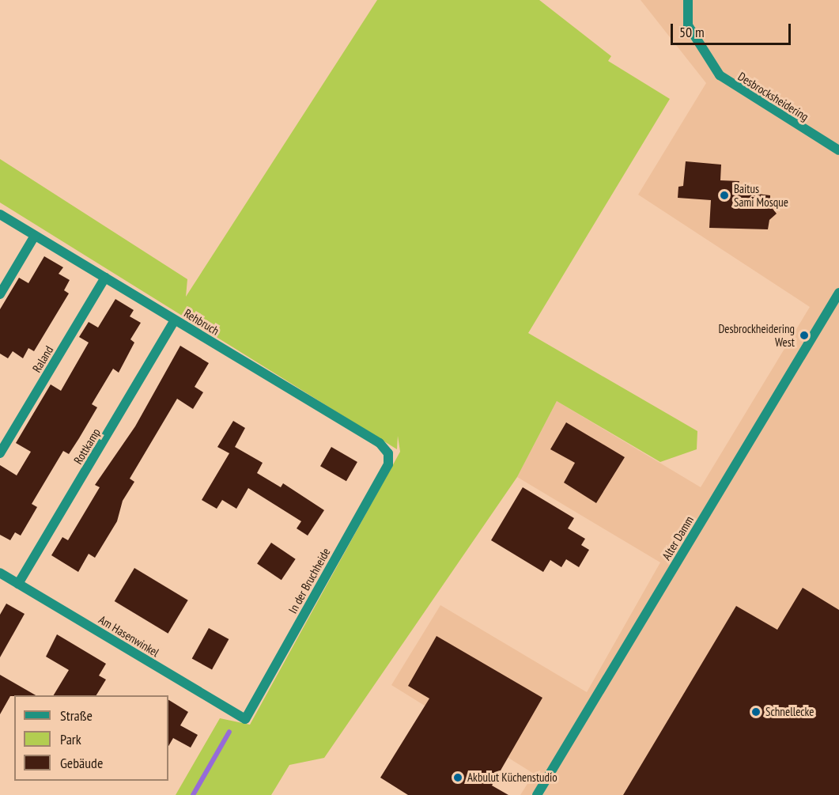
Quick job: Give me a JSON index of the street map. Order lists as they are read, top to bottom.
{
  "streets": {
    "street": [
      "Desbrocksheidering",
      "Rehbruch",
      "Raland",
      "Rottkamp",
      "Alter Damm",
      "In der Bruchheide",
      "Am Hasenwinkel"
    ]
  },
  "crossings": [
    ["Rehbruch", "Raland"],
    ["Rehbruch", "Rottkamp"],
    ["Rehbruch", "In der Bruchheide"],
    ["Rottkamp", "Am Hasenwinkel"],
    ["In der Bruchheide", "Am Hasenwinkel"]
  ],
  "places": [
    "Baitus Sami Mosque",
    "Desbrockheidering West",
    "Schnellecke",
    "Akbulut Küchenstudio"
  ],
  "legend": ["Straße", "Park", "Gebäude"],
  "scale_bar": "50 m"
}
